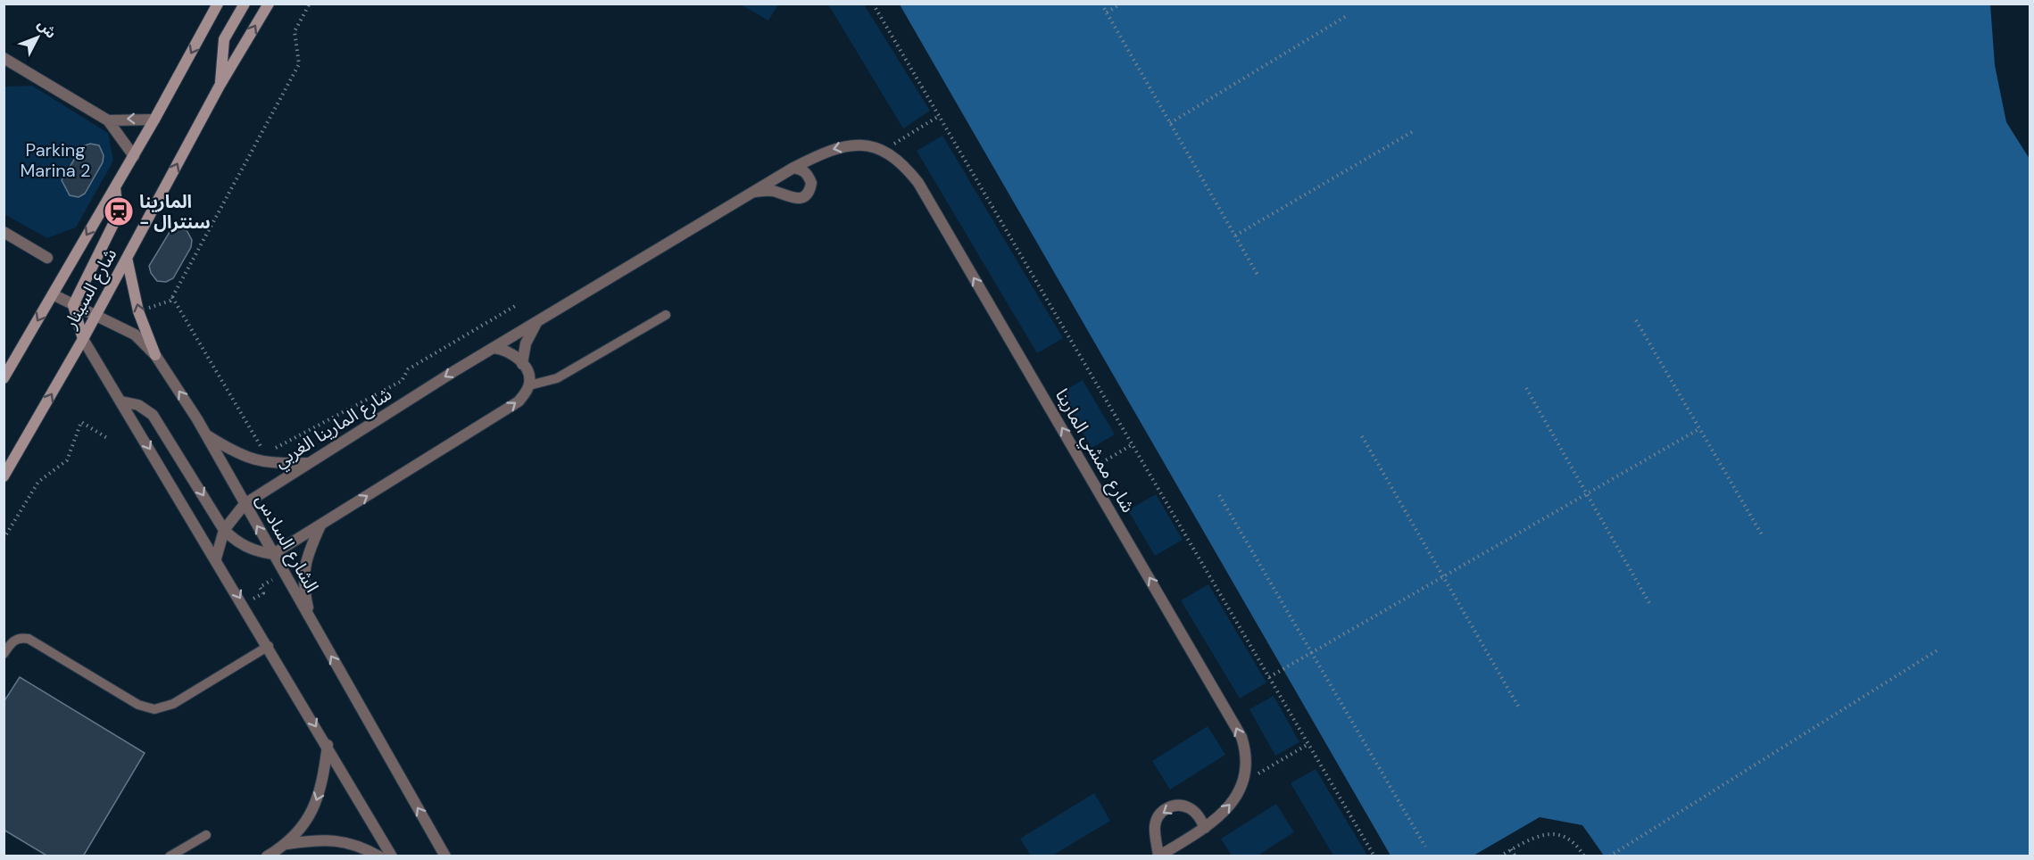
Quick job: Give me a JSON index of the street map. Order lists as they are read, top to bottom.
{
  "streets": {
    "street": [
      "شارع السينار",
      "شارع المارينا الغربي",
      "شارع ممشي المارينا",
      "الشارع السادس"
    ]
  },
  "crossings": [
    ["شارع السينار", "الشارع السادس"],
    ["شارع المارينا الغربي", "شارع ممشي المارينا"],
    ["شارع المارينا الغربي", "الشارع السادس"]
  ],
  "one_way": ["شارع ممشي المارينا"],
  "parks": ["Parking Marina 2"],
  "places": {
    "station": ["المارينا - سنترال"]
  },
  "north": "top right"
}
